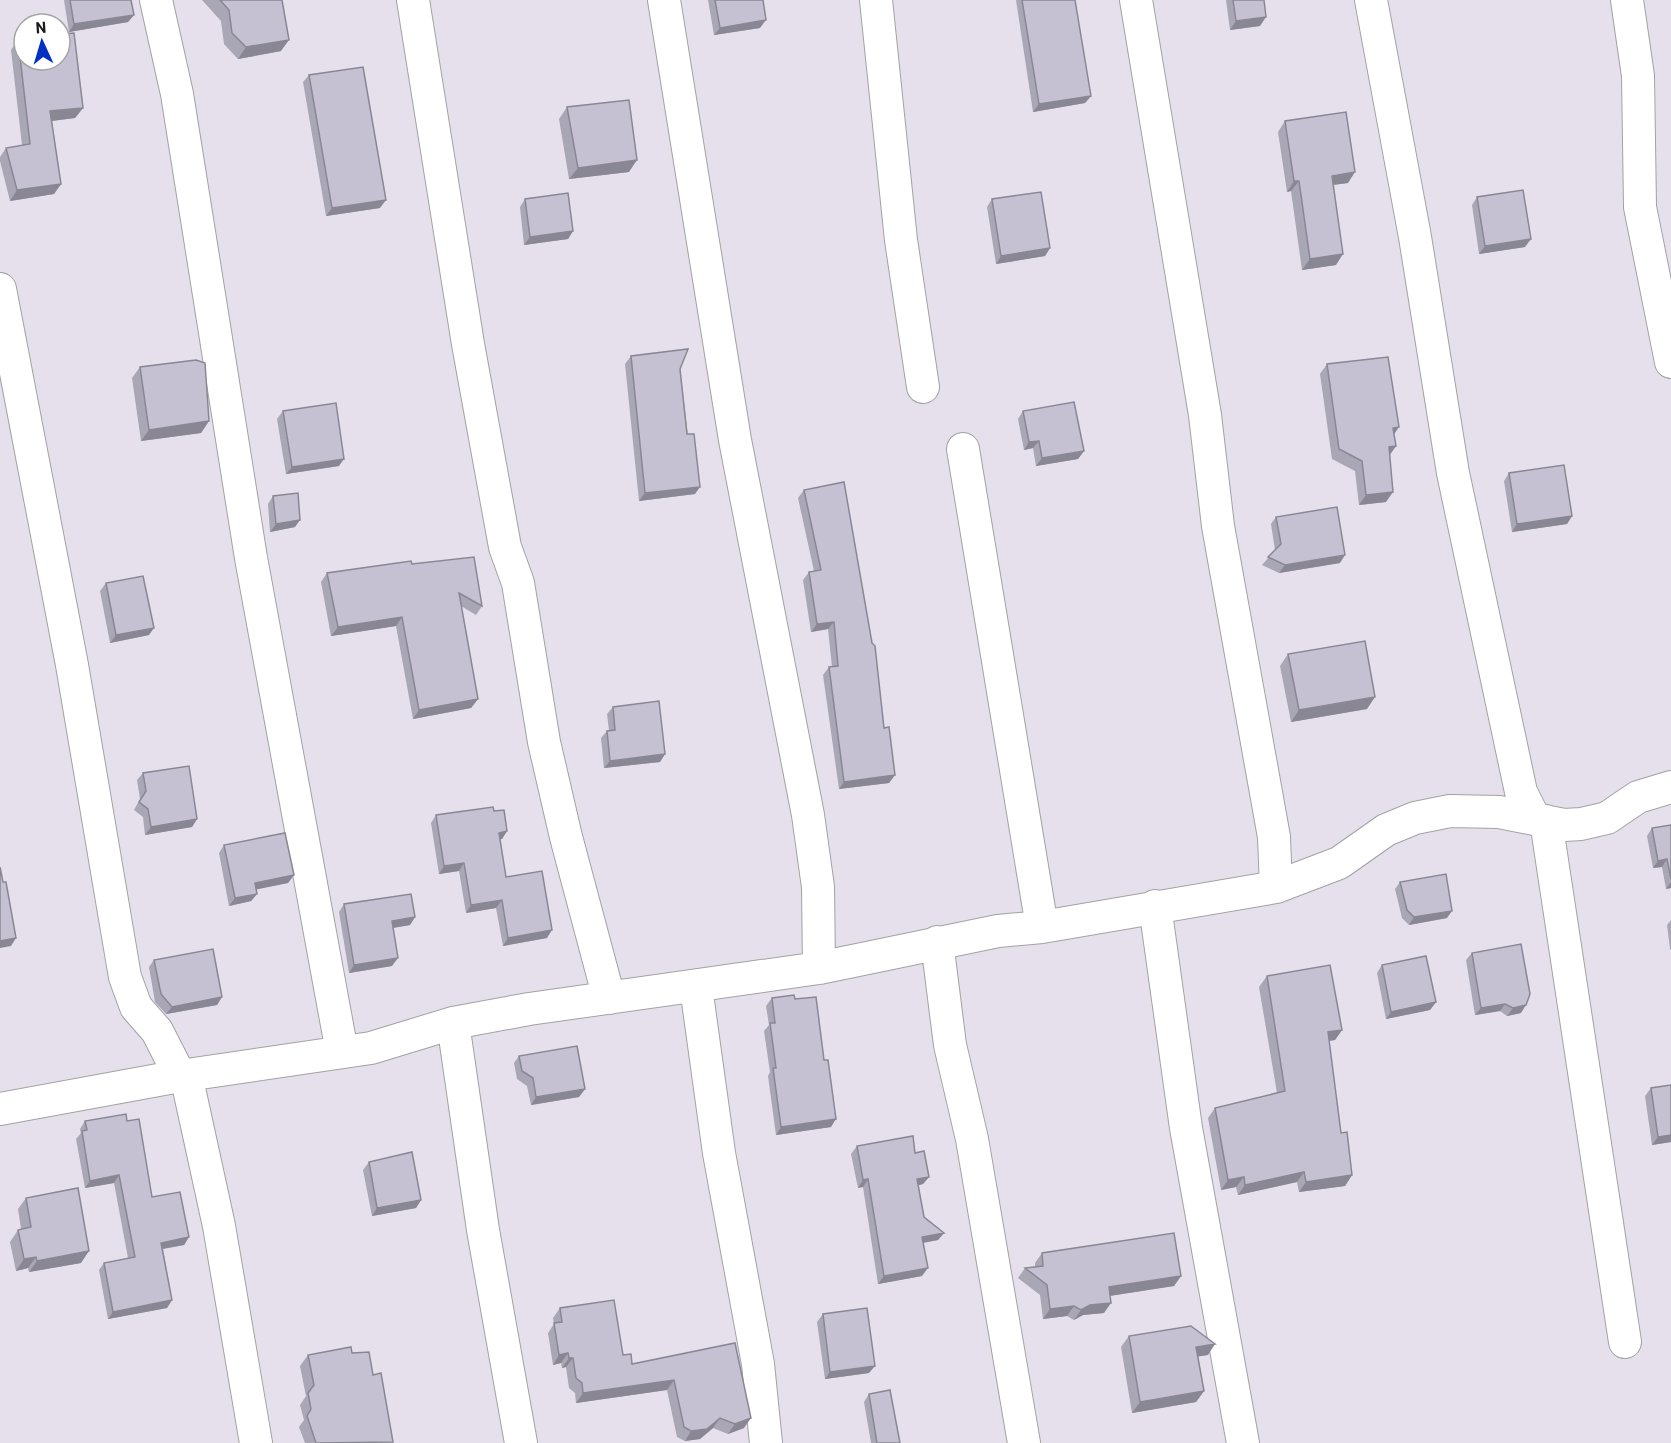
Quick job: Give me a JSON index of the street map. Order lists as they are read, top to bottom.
{
  "north": "top"
}
